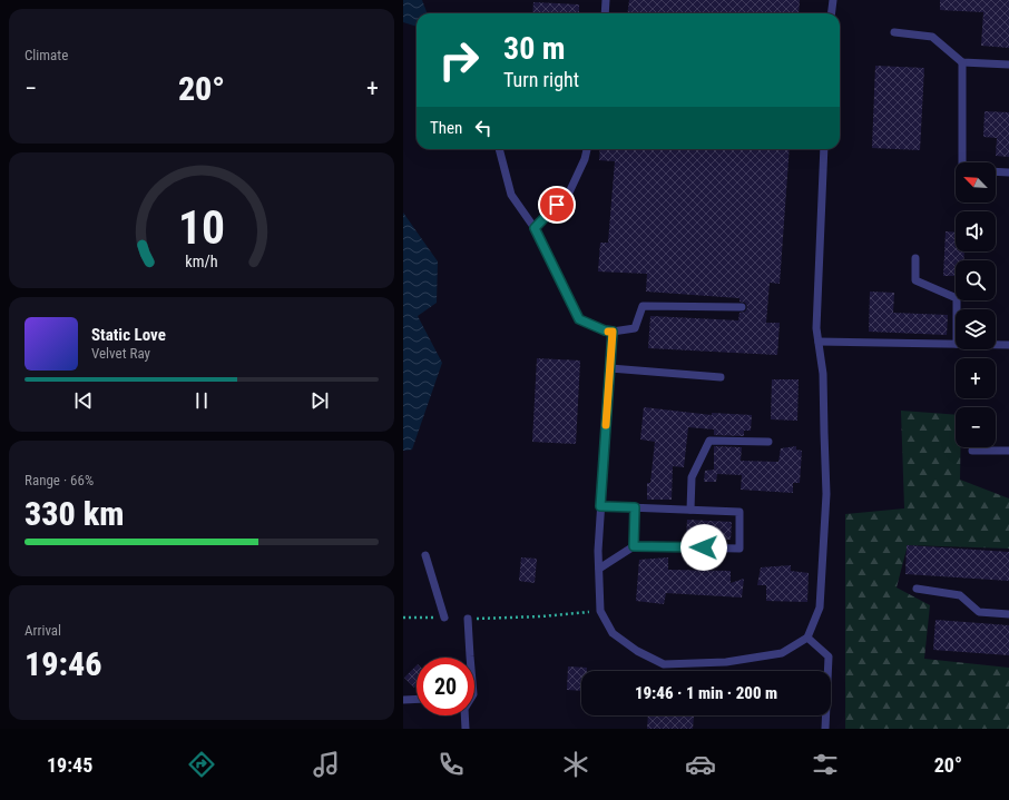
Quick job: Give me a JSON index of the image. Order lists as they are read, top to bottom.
{
  "north": "top left",
  "page": {
    "tile": [
      "Climate",
      ["Range · 66%", "330 km"],
      ["Arrival", "19:46"]
    ],
    "turn": ["30 m", "Turn right"],
    "heat": ["−", "20°", "+"],
    "then": "Then",
    "map_buttons": ["+", "−"],
    "song": ["Static Love", "Velvet Ray"],
    "limit": "20",
    "trip": "19:46 · 1 min · 200 m",
    "tabs": ["19:45", "20°"],
    "gauge": ["10", "km/h"]
  }
}
